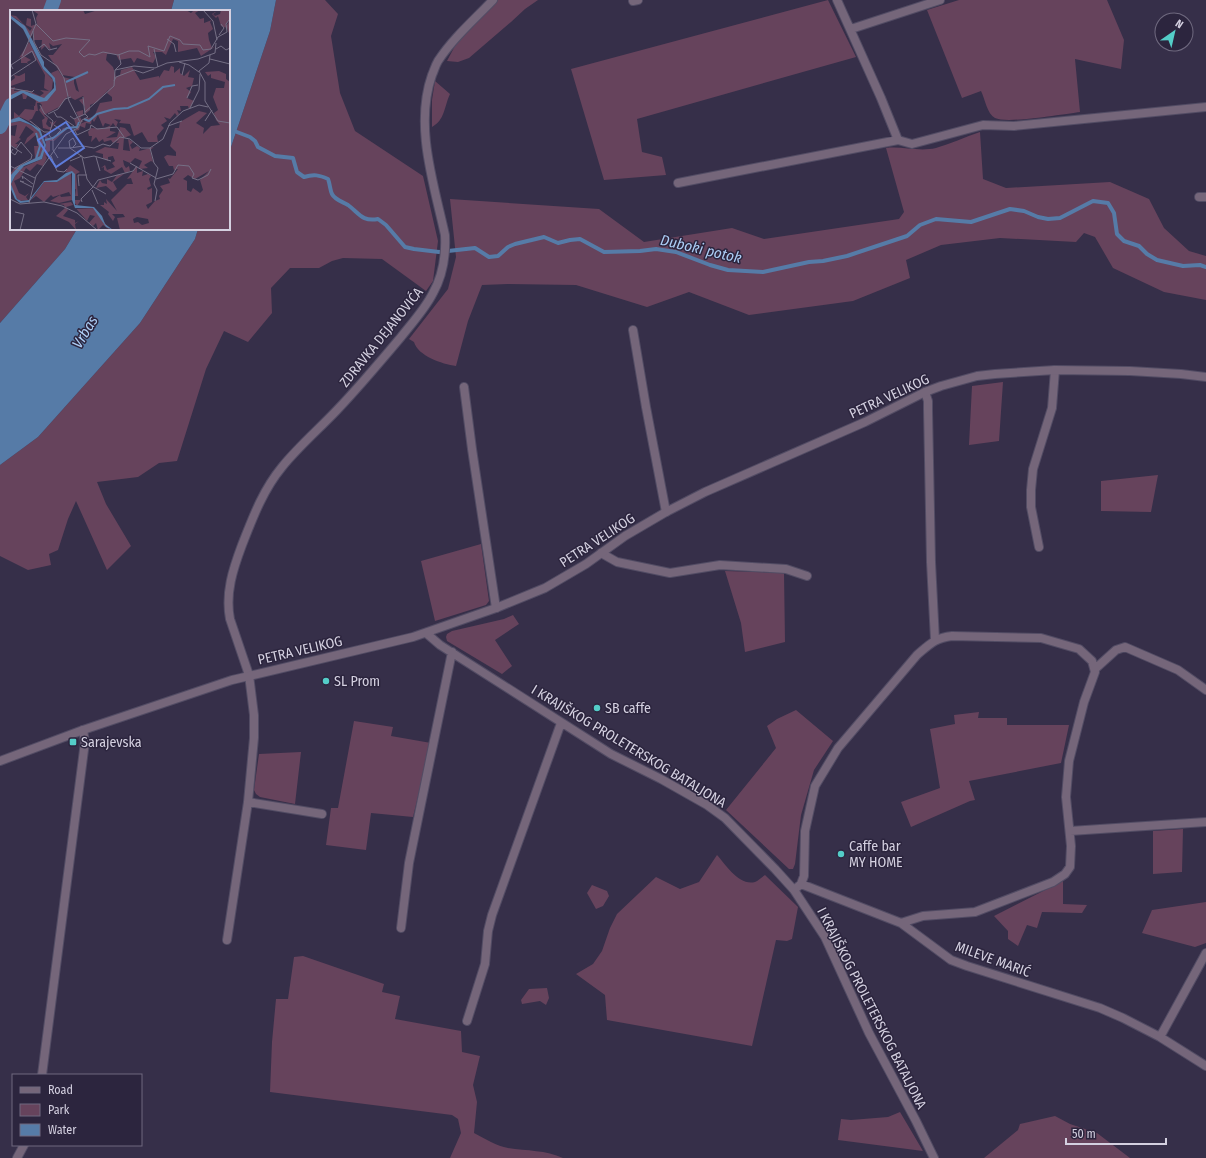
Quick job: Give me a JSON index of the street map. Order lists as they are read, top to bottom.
{
  "streets": {
    "street": [
      "ZDRAVKA DEJANOVIĆA",
      "PETRA VELIKOG",
      "I KRAJIŠKOG PROLETERSKOG BATALJONA",
      "MILEVE MARIĆ"
    ]
  },
  "crossings": [
    ["ZDRAVKA DEJANOVIĆA", "PETRA VELIKOG"],
    ["PETRA VELIKOG", "I KRAJIŠKOG PROLETERSKOG BATALJONA"]
  ],
  "water": ["Duboki potok", "Vrbas"],
  "places": {
    "other": ["SL Prom", "SB caffe", "Caffe bar MY HOME"],
    "transit": ["Sarajevska"]
  },
  "legend": ["Road", "Park", "Water"],
  "scale_bar": "50 m",
  "north": "top right"
}
